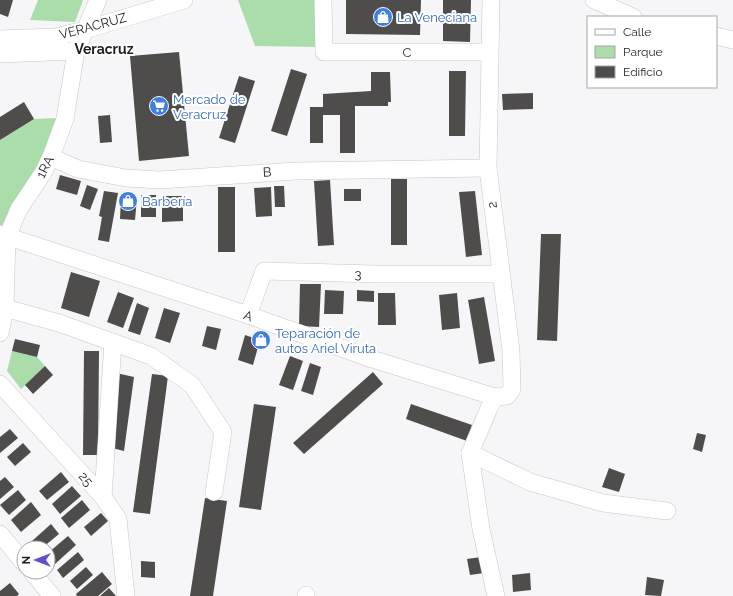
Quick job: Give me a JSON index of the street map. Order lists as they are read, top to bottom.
{
  "streets": {
    "street": [
      "VERACRUZ",
      "C",
      "1RA",
      "B",
      "2",
      "3",
      "A",
      "25"
    ]
  },
  "crossings": [
    ["VERACRUZ", "1RA"],
    ["C", "2"],
    ["1RA", "B"],
    ["1RA", "A"],
    ["B", "2"],
    ["2", "3"],
    ["2", "A"],
    ["3", "A"]
  ],
  "districts": ["Veracruz"],
  "places": {
    "shop": ["La Veneciana", "Barbería", "Teparación de autos Ariel Viruta"],
    "supermarket": ["Mercado de Veracruz"]
  },
  "legend": ["Calle", "Parque", "Edificio"],
  "north": "left"
}
